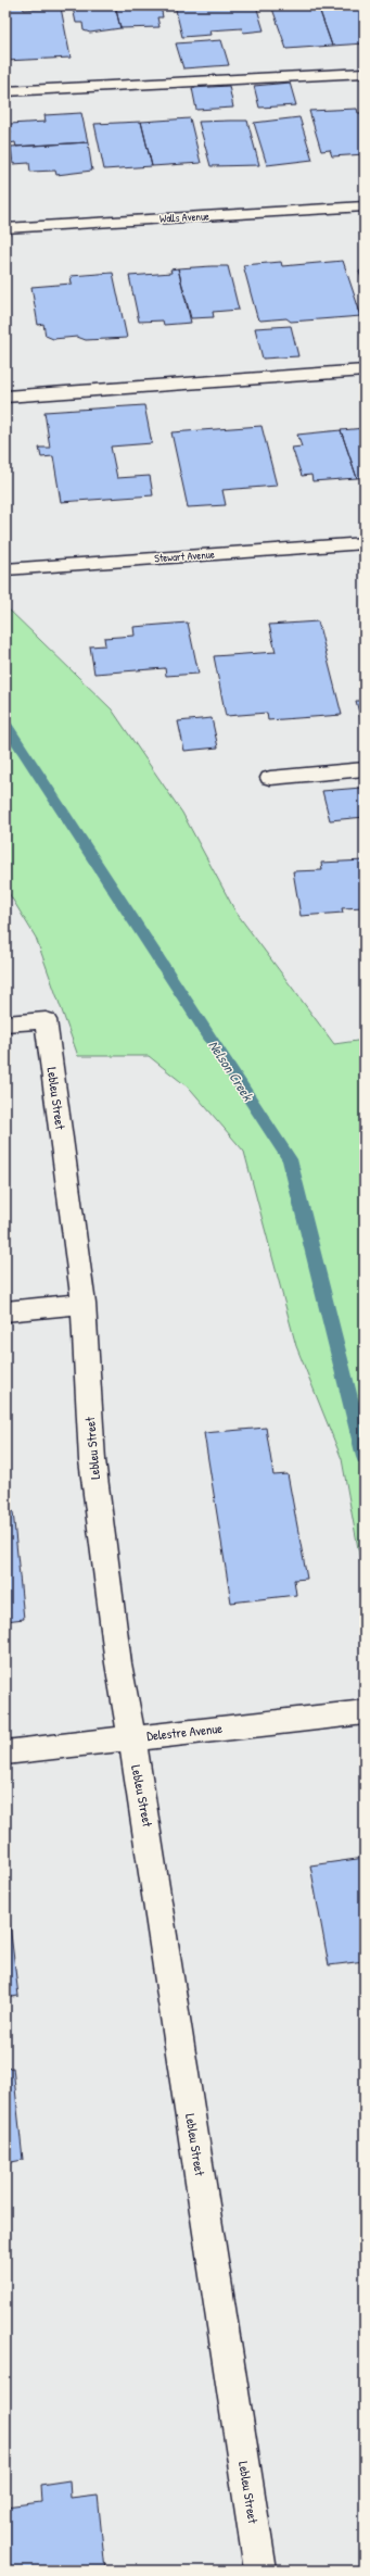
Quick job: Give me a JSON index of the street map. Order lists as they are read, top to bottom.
{
  "streets": {
    "street": [
      "Walls Avenue",
      "Stewart Avenue",
      "Lebleu Street",
      "Delestre Avenue"
    ]
  },
  "crossings": [
    ["Lebleu Street", "Delestre Avenue"]
  ],
  "water": ["Nelson Creek"]
}
